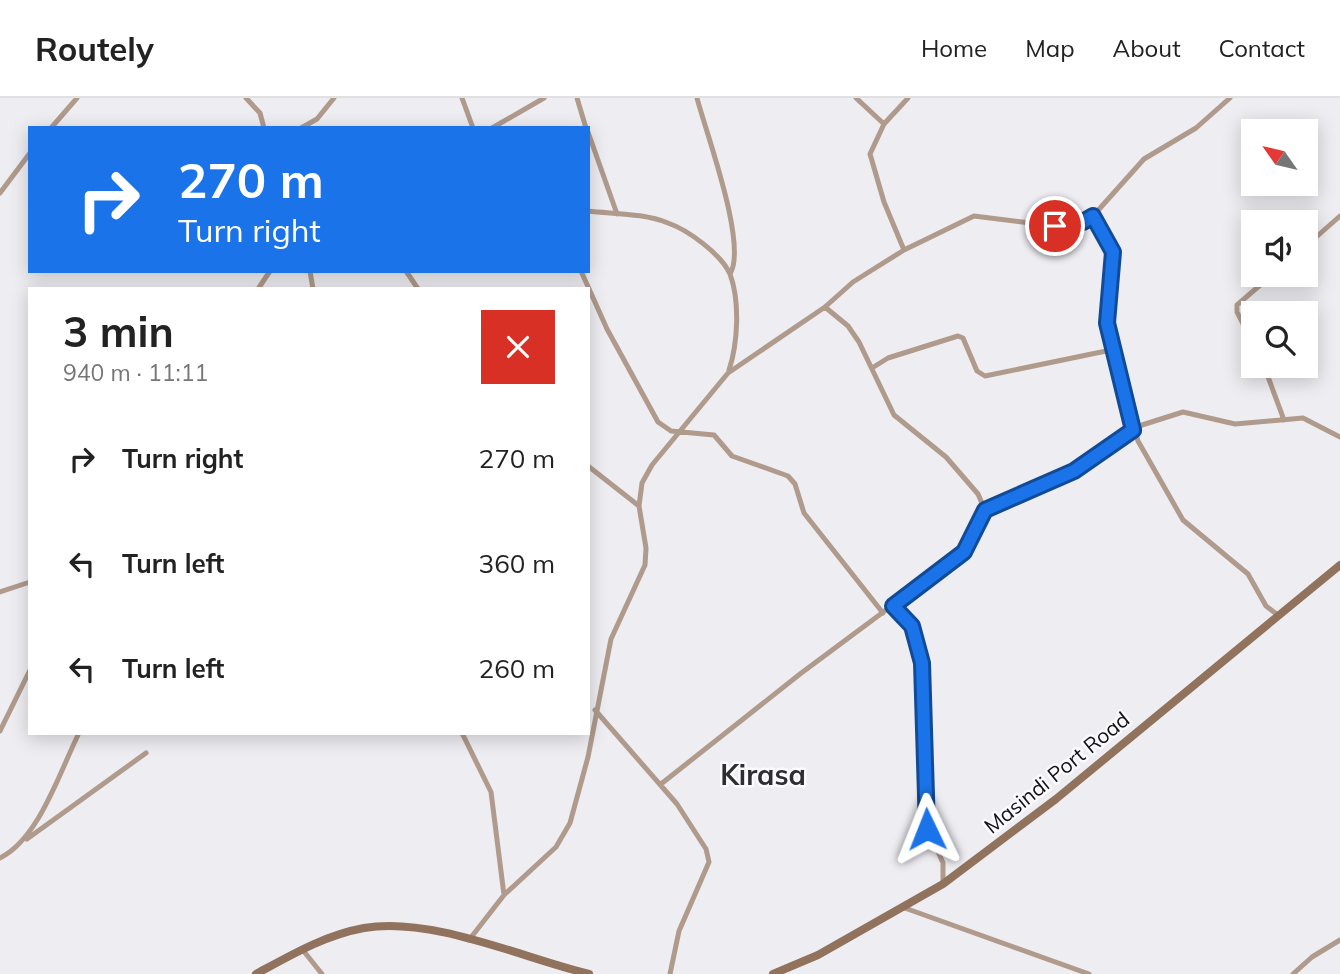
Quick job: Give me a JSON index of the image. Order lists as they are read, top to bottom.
{
  "streets": {
    "main road": ["Masindi Port Road"]
  },
  "districts": ["Kirasa"],
  "north": "top left",
  "page": {
    "header": "Routely",
    "nav": [
      "Home",
      "Map",
      "About",
      "Contact"
    ],
    "turn": ["270 m", "Turn right"],
    "heading": ["3 min", "940 m · 11:11"],
    "list": [
      {
        "name": "Turn right",
        "value": "270 m"
      },
      {
        "name": "Turn left",
        "value": "360 m"
      },
      {
        "name": "Turn left",
        "value": "260 m"
      }
    ]
  }
}
